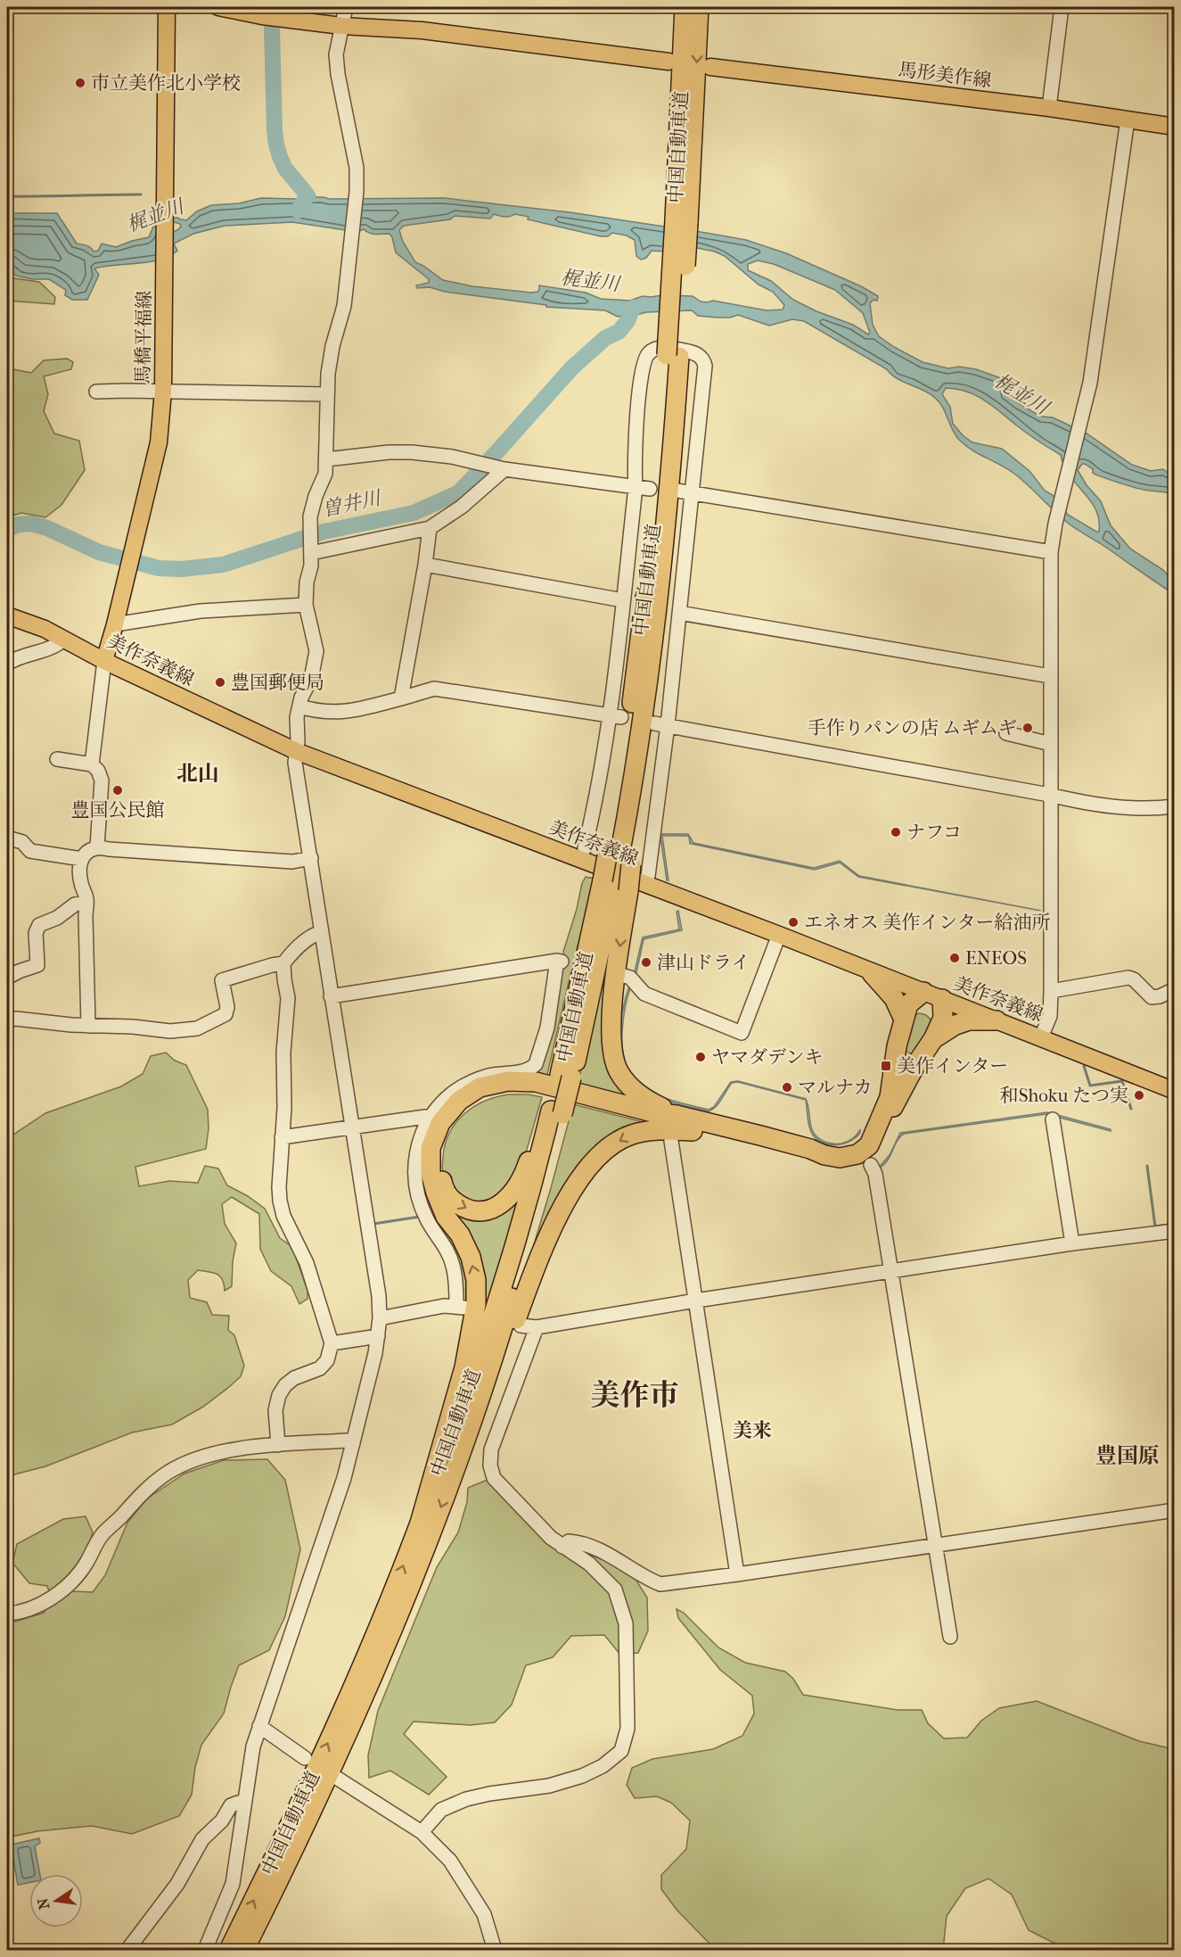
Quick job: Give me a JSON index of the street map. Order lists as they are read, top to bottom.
{
  "streets": {
    "highway": ["中国自動車道"],
    "main road": ["馬形美作線", "馬橋平福線", "美作奈義線"]
  },
  "crossings": [
    ["馬橋平福線", "美作奈義線"]
  ],
  "districts": [
    "北山",
    "美作市",
    "美来",
    "豊国原"
  ],
  "water": ["梶並川", "曽井川"],
  "places": {
    "other": [
      "市立美作北小学校",
      "豊国郵便局",
      "手作りパンの店 ムギムギ",
      "豊国公民館",
      "ナフコ",
      "エネオス 美作インター給油所",
      "ENEOS",
      "津山ドライ",
      "ヤマダデンキ",
      "マルナカ",
      "和Shoku たつ実"
    ],
    "transit": ["美作インター"]
  },
  "north": "left"
}
